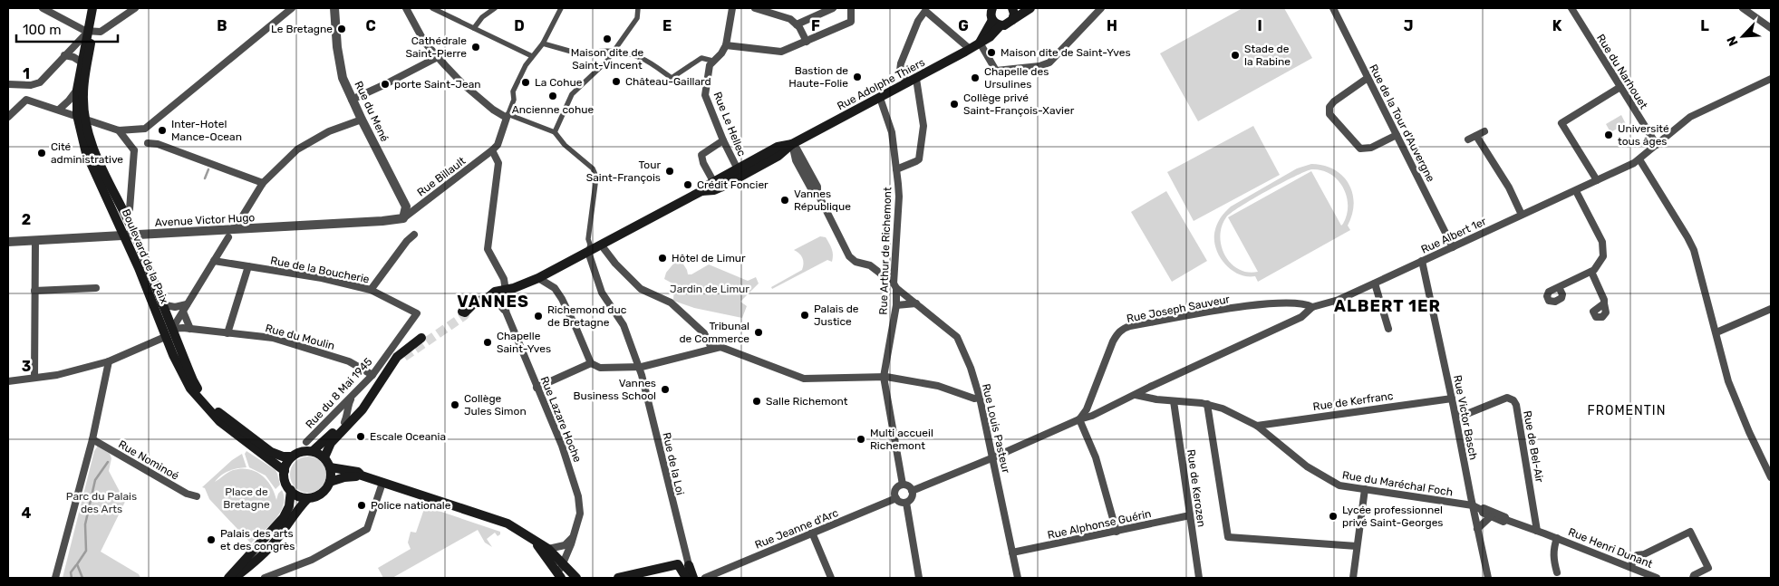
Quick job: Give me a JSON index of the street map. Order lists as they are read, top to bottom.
{
  "streets": {
    "main road": ["Rue Adolphe Thiers", "Boulevard de la Paix"],
    "street": [
      "Rue du Narhouet",
      "Rue du Mené",
      "Rue de la Tour d'Auvergne",
      "Rue Le Hellec",
      "Rue Billault",
      "Avenue Victor Hugo",
      "Rue Albert 1er",
      "Rue Arthur de Richemont",
      "Rue de la Boucherie",
      "Rue Joseph Sauveur",
      "Rue du Moulin",
      "Rue du 8 Mai 1945",
      "Rue de Kerfranc",
      "Rue Victor Basch",
      "Rue Lazare Hoche",
      "Rue Louis Pasteur",
      "Rue de Bel-Air",
      "Rue Nominoé",
      "Rue de la Loi",
      "Rue du Maréchal Foch",
      "Rue de Kerozen",
      "Rue Alphonse Guérin",
      "Rue Jeanne d'Arc",
      "Rue Henri Dunant"
    ]
  },
  "crossings": [
    ["Rue du Narhouet", "Rue Albert 1er"],
    ["Rue Adolphe Thiers", "Rue Le Hellec"],
    ["Rue Adolphe Thiers", "Rue Arthur de Richemont"],
    ["Rue Adolphe Thiers", "Rue Lazare Hoche"],
    ["Rue Adolphe Thiers", "Rue Louis Pasteur"],
    ["Rue Adolphe Thiers", "Rue de la Loi"],
    ["Rue du Mené", "Rue Billault"],
    ["Rue du Mené", "Avenue Victor Hugo"],
    ["Rue de la Tour d'Auvergne", "Rue Albert 1er"],
    ["Rue Billault", "Avenue Victor Hugo"],
    ["Rue Billault", "Rue Lazare Hoche"],
    ["Avenue Victor Hugo", "Boulevard de la Paix"],
    ["Rue Albert 1er", "Rue Joseph Sauveur"],
    ["Rue Albert 1er", "Rue Victor Basch"],
    ["Rue Albert 1er", "Rue du Maréchal Foch"],
    ["Rue Arthur de Richemont", "Rue Louis Pasteur"],
    ["Rue Arthur de Richemont", "Rue Jeanne d'Arc"],
    ["Boulevard de la Paix", "Rue du Moulin"],
    ["Rue de la Boucherie", "Rue du 8 Mai 1945"],
    ["Rue du Moulin", "Rue du 8 Mai 1945"],
    ["Rue de Kerfranc", "Rue Victor Basch"],
    ["Rue de Kerfranc", "Rue du Maréchal Foch"],
    ["Rue Victor Basch", "Rue de Bel-Air"],
    ["Rue Victor Basch", "Rue du Maréchal Foch"],
    ["Rue Victor Basch", "Rue Henri Dunant"],
    ["Rue Louis Pasteur", "Rue Alphonse Guérin"],
    ["Rue de Bel-Air", "Rue Henri Dunant"],
    ["Rue du Maréchal Foch", "Rue de Kerozen"],
    ["Rue du Maréchal Foch", "Rue Henri Dunant"],
    ["Rue de Kerozen", "Rue Alphonse Guérin"]
  ],
  "districts": ["VANNES", "ALBERT 1ER", "FROMENTIN"],
  "parks": ["Jardin de Limur", "Place de Bretagne", "Parc du Palais des Arts"],
  "places": [
    "Le Bretagne",
    "Maison dite de Saint-Vincent",
    "Cathédrale Saint-Pierre",
    "Maison dite de Saint-Yves",
    "Stade de la Rabine",
    "Bastion de Haute-Folie",
    "Chapelle des Ursulines",
    "Château-Gaillard",
    "La Cohue",
    "porte Saint-Jean",
    "Ancienne cohue",
    "Collège privé Saint-François-Xavier",
    "Inter-Hotel Mance-Ocean",
    "Université tous âges",
    "Cité administrative",
    "Tour Saint-François",
    "Crédit Foncier",
    "Vannes République",
    "Hôtel de Limur",
    "Palais de Justice",
    "Richemond duc de Bretagne",
    "Tribunal de Commerce",
    "Chapelle Saint-Yves",
    "Vannes Business School",
    "Salle Richemont",
    "Collège Jules Simon",
    "Escale Oceania",
    "Multi accueil Richemont",
    "Police nationale",
    "Lycée professionnel privé Saint-Georges",
    "Palais des arts et des congrès"
  ],
  "scale_bar": "100 m",
  "north": "bottom left",
  "grid": {
    "columns": [
      "B",
      "C",
      "D",
      "E",
      "F",
      "G",
      "H",
      "I",
      "J",
      "K",
      "L"
    ],
    "rows": [
      "1",
      "2",
      "3",
      "4"
    ]
  }
}
